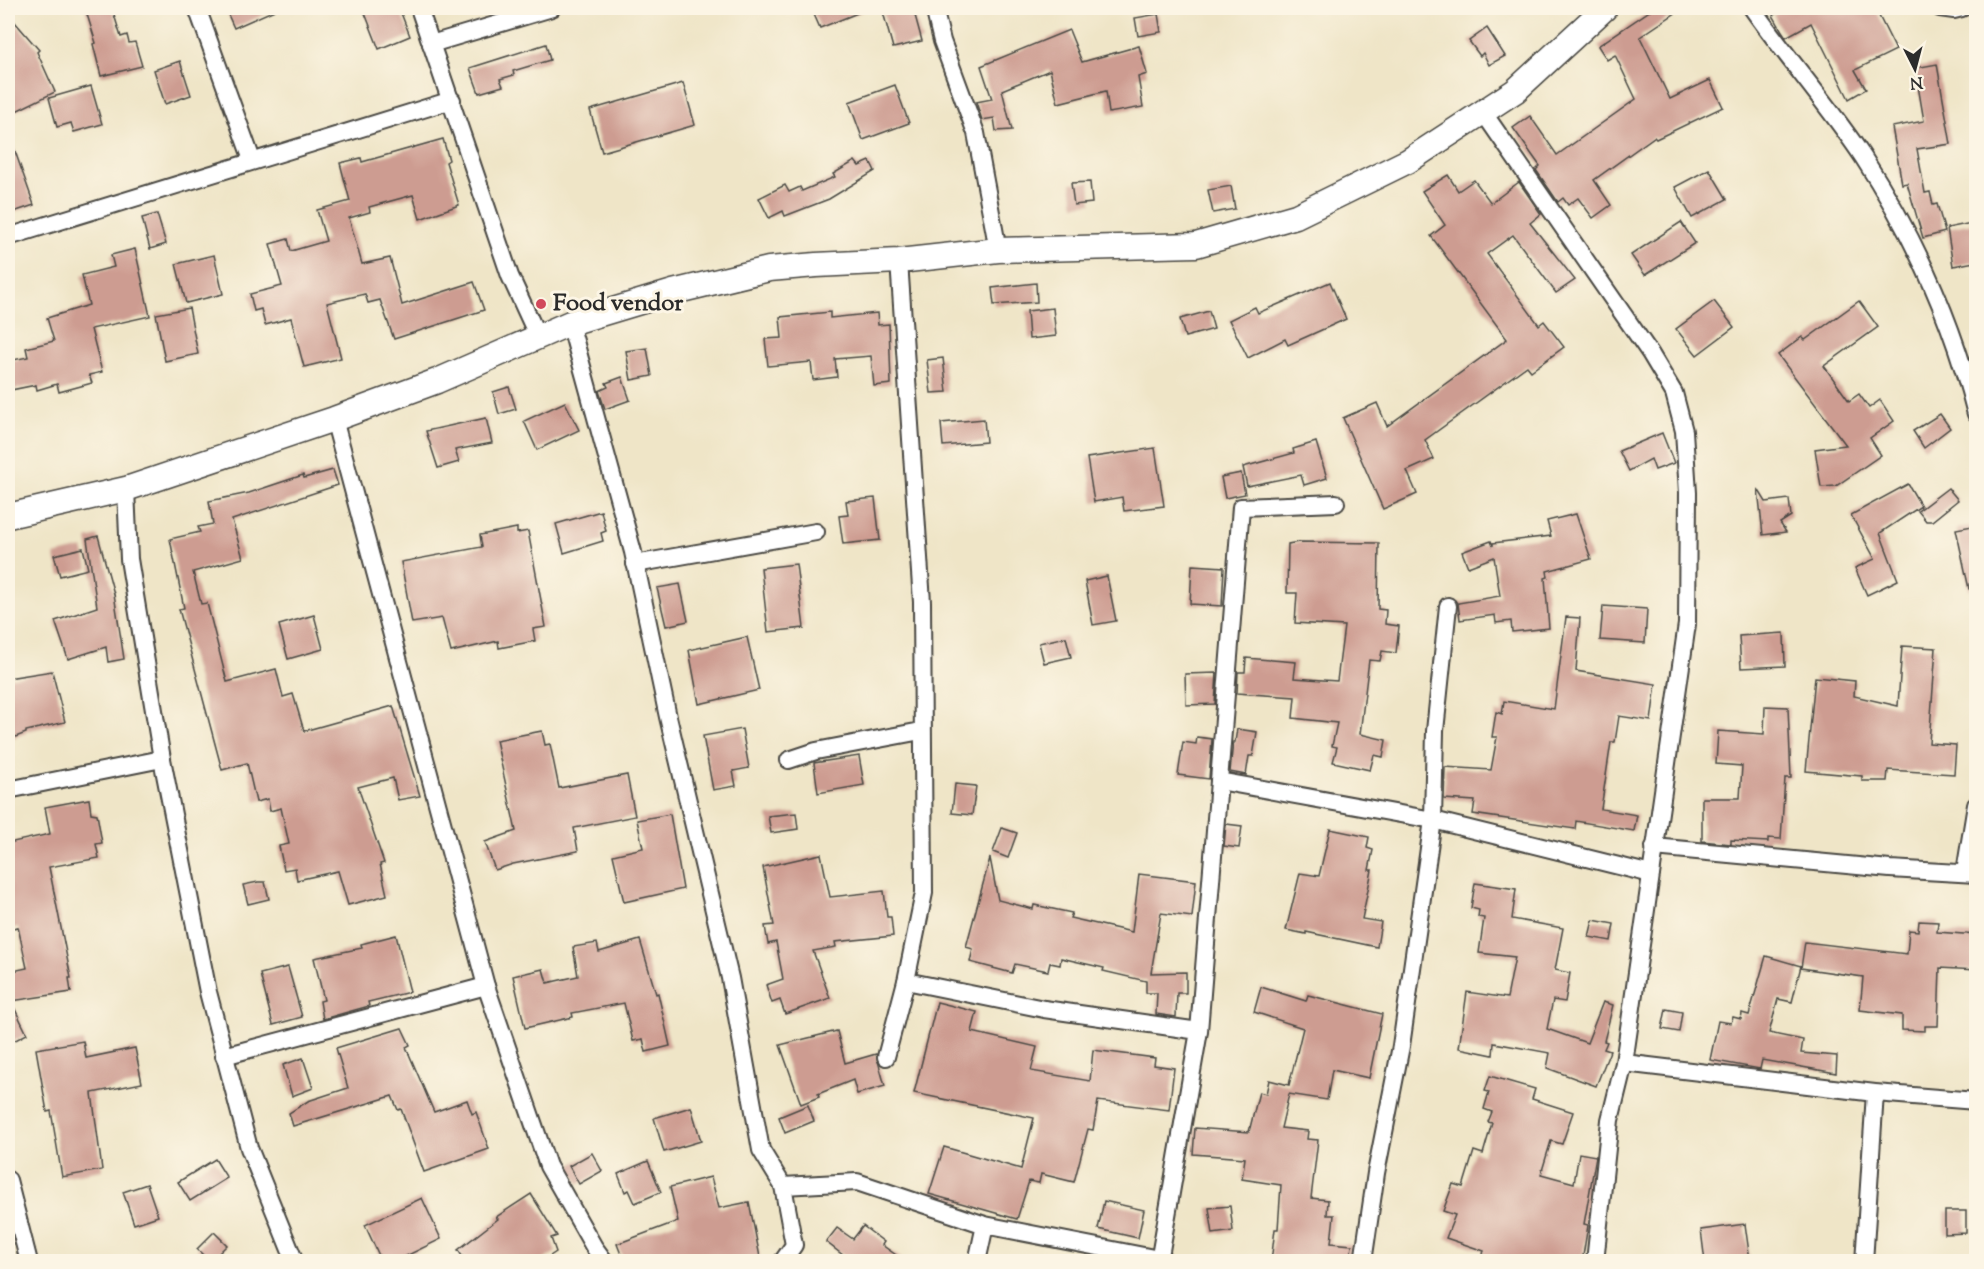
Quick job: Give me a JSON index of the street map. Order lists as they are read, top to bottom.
{
  "places": ["Food vendor"],
  "north": "bottom"
}
